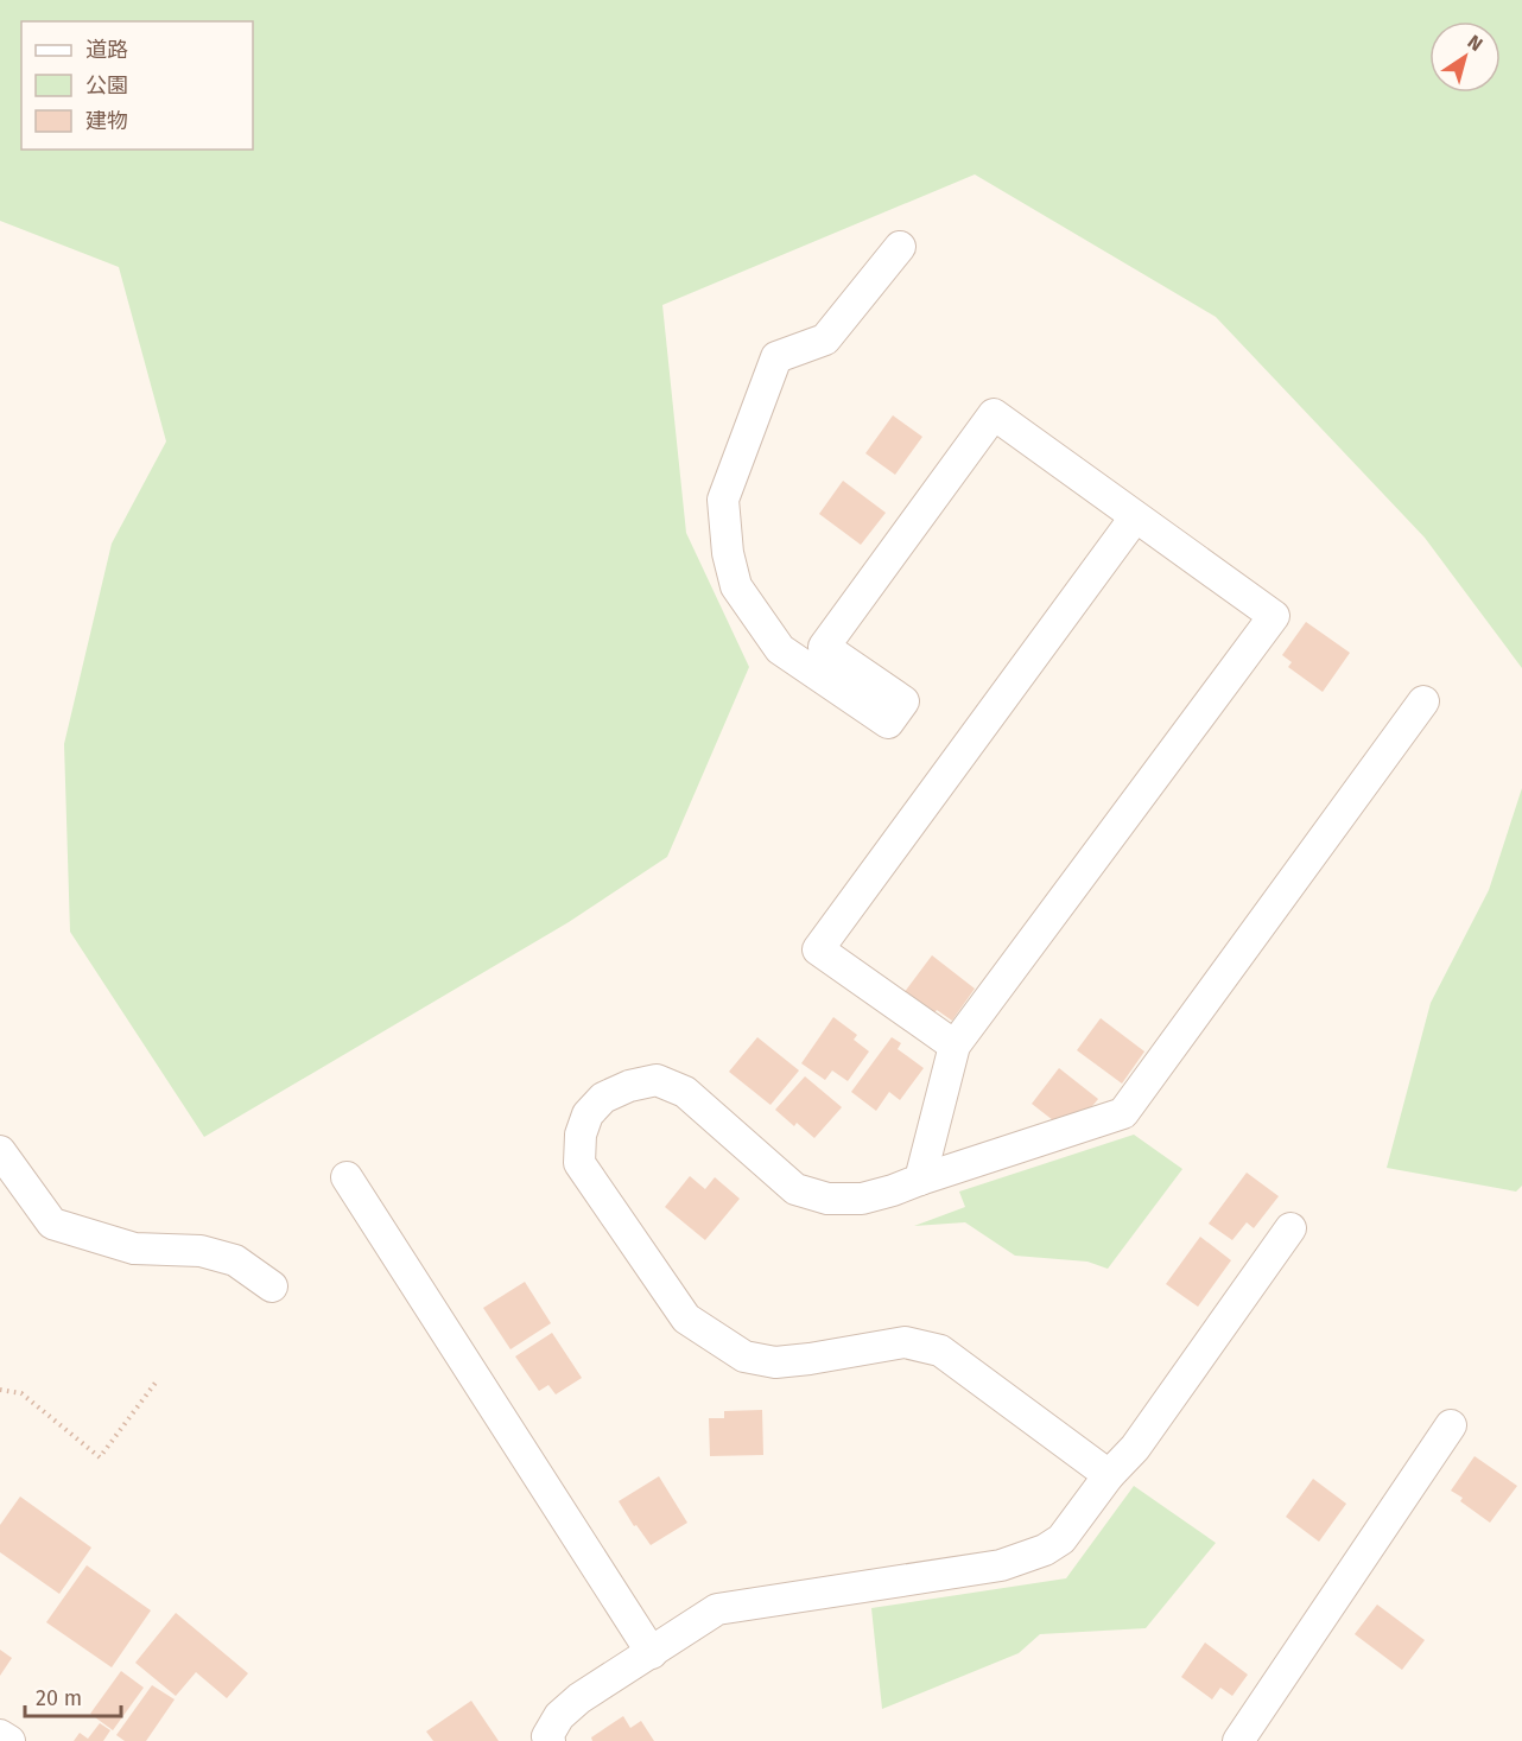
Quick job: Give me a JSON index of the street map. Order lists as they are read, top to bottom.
{
  "legend": ["道路", "公園", "建物"],
  "scale_bar": "20 m",
  "north": "top right"
}
